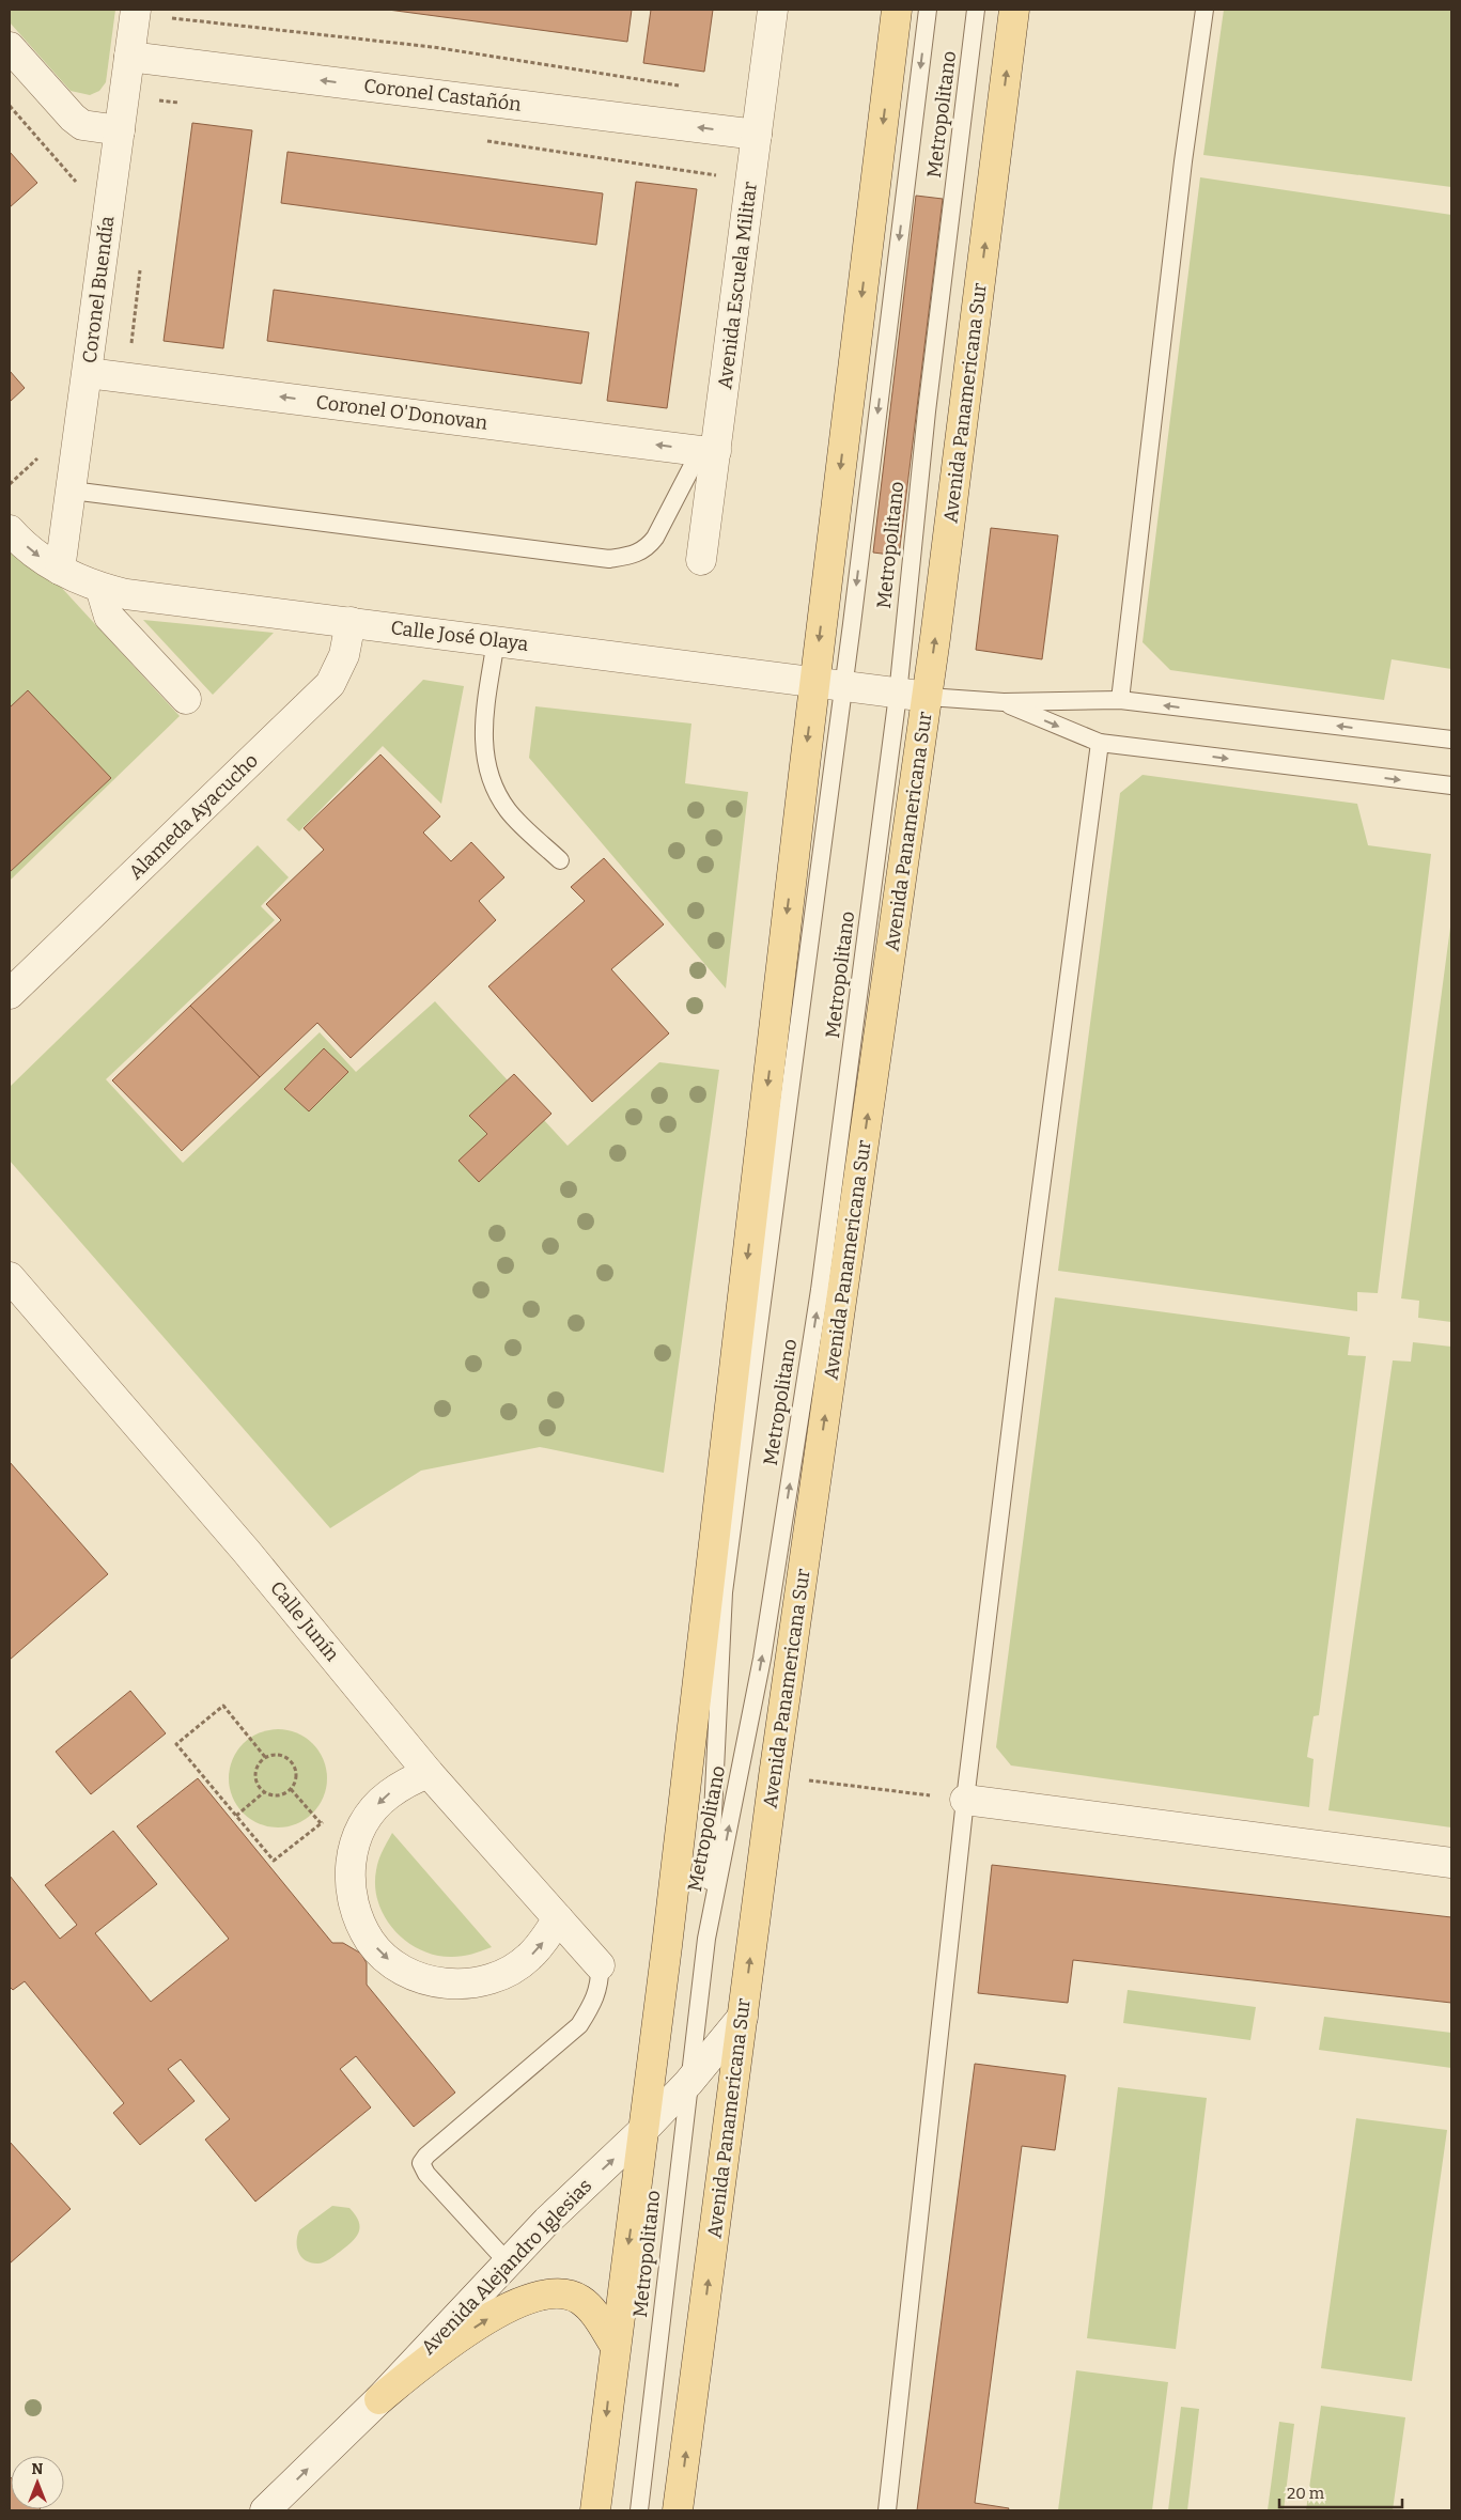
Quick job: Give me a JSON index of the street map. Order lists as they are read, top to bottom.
{
  "streets": {
    "main road": ["Avenida Panamericana Sur"],
    "street": [
      "Coronel Castañón",
      "Avenida Escuela Militar",
      "Coronel Buendía",
      "Coronel O'Donovan",
      "Calle José Olaya",
      "Alameda Ayacucho",
      "Calle Junín",
      "Avenida Alejandro Iglesias"
    ],
    "lane": ["Metropolitano"]
  },
  "crossings": [
    ["Coronel Castañón", "Avenida Escuela Militar"],
    ["Coronel Castañón", "Coronel Buendía"],
    ["Metropolitano", "Calle José Olaya"],
    ["Metropolitano", "Avenida Alejandro Iglesias"],
    ["Avenida Escuela Militar", "Coronel O'Donovan"],
    ["Coronel Buendía", "Coronel O'Donovan"],
    ["Coronel Buendía", "Calle José Olaya"],
    ["Avenida Panamericana Sur", "Calle José Olaya"],
    ["Avenida Panamericana Sur", "Avenida Alejandro Iglesias"],
    ["Calle José Olaya", "Alameda Ayacucho"]
  ],
  "one_way": ["Coronel Castañón", "Coronel O'Donovan", "Avenida Alejandro Iglesias"],
  "scale_bar": "20 m",
  "north": "top"
}
